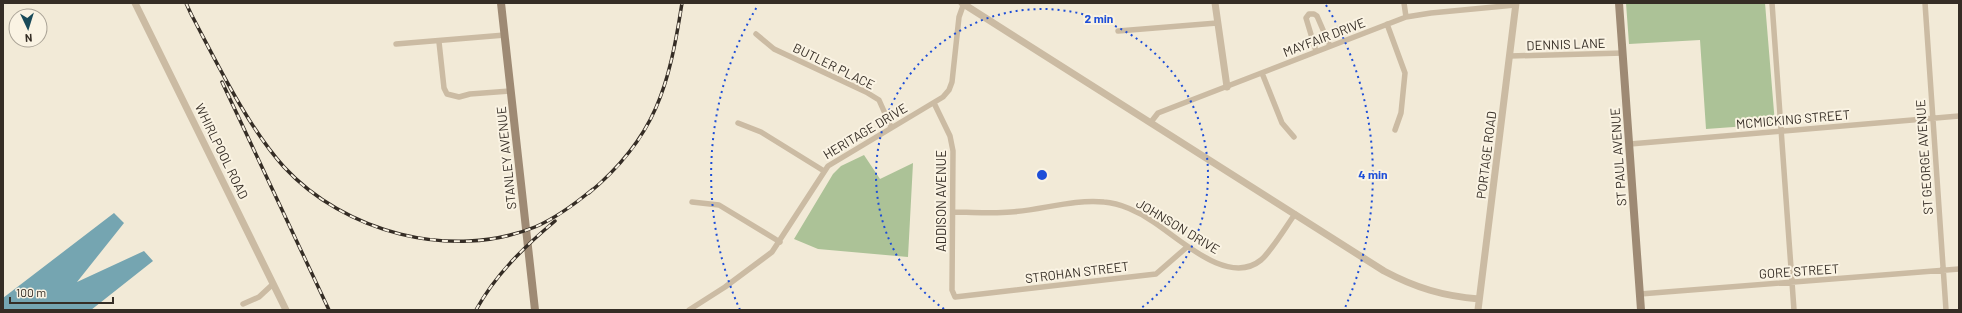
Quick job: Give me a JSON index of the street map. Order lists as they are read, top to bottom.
{
  "streets": {
    "main road": ["ST PAUL AVENUE", "STANLEY AVENUE"],
    "street": [
      "MAYFAIR DRIVE",
      "DENNIS LANE",
      "BUTLER PLACE",
      "MCMICKING STREET",
      "HERITAGE DRIVE",
      "WHIRLPOOL ROAD",
      "PORTAGE ROAD",
      "ST GEORGE AVENUE",
      "ADDISON AVENUE",
      "JOHNSON DRIVE",
      "GORE STREET",
      "STROHAN STREET"
    ]
  },
  "crossings": [
    ["MAYFAIR DRIVE", "PORTAGE ROAD"],
    ["DENNIS LANE", "PORTAGE ROAD"],
    ["DENNIS LANE", "ST PAUL AVENUE"],
    ["BUTLER PLACE", "HERITAGE DRIVE"],
    ["MCMICKING STREET", "ST PAUL AVENUE"],
    ["MCMICKING STREET", "ST GEORGE AVENUE"],
    ["HERITAGE DRIVE", "ADDISON AVENUE"],
    ["ST PAUL AVENUE", "GORE STREET"],
    ["ST GEORGE AVENUE", "GORE STREET"],
    ["ADDISON AVENUE", "JOHNSON DRIVE"],
    ["ADDISON AVENUE", "STROHAN STREET"],
    ["JOHNSON DRIVE", "STROHAN STREET"]
  ],
  "scale_bar": "100 m",
  "north": "bottom",
  "rings": ["2 min", "4 min"]
}
